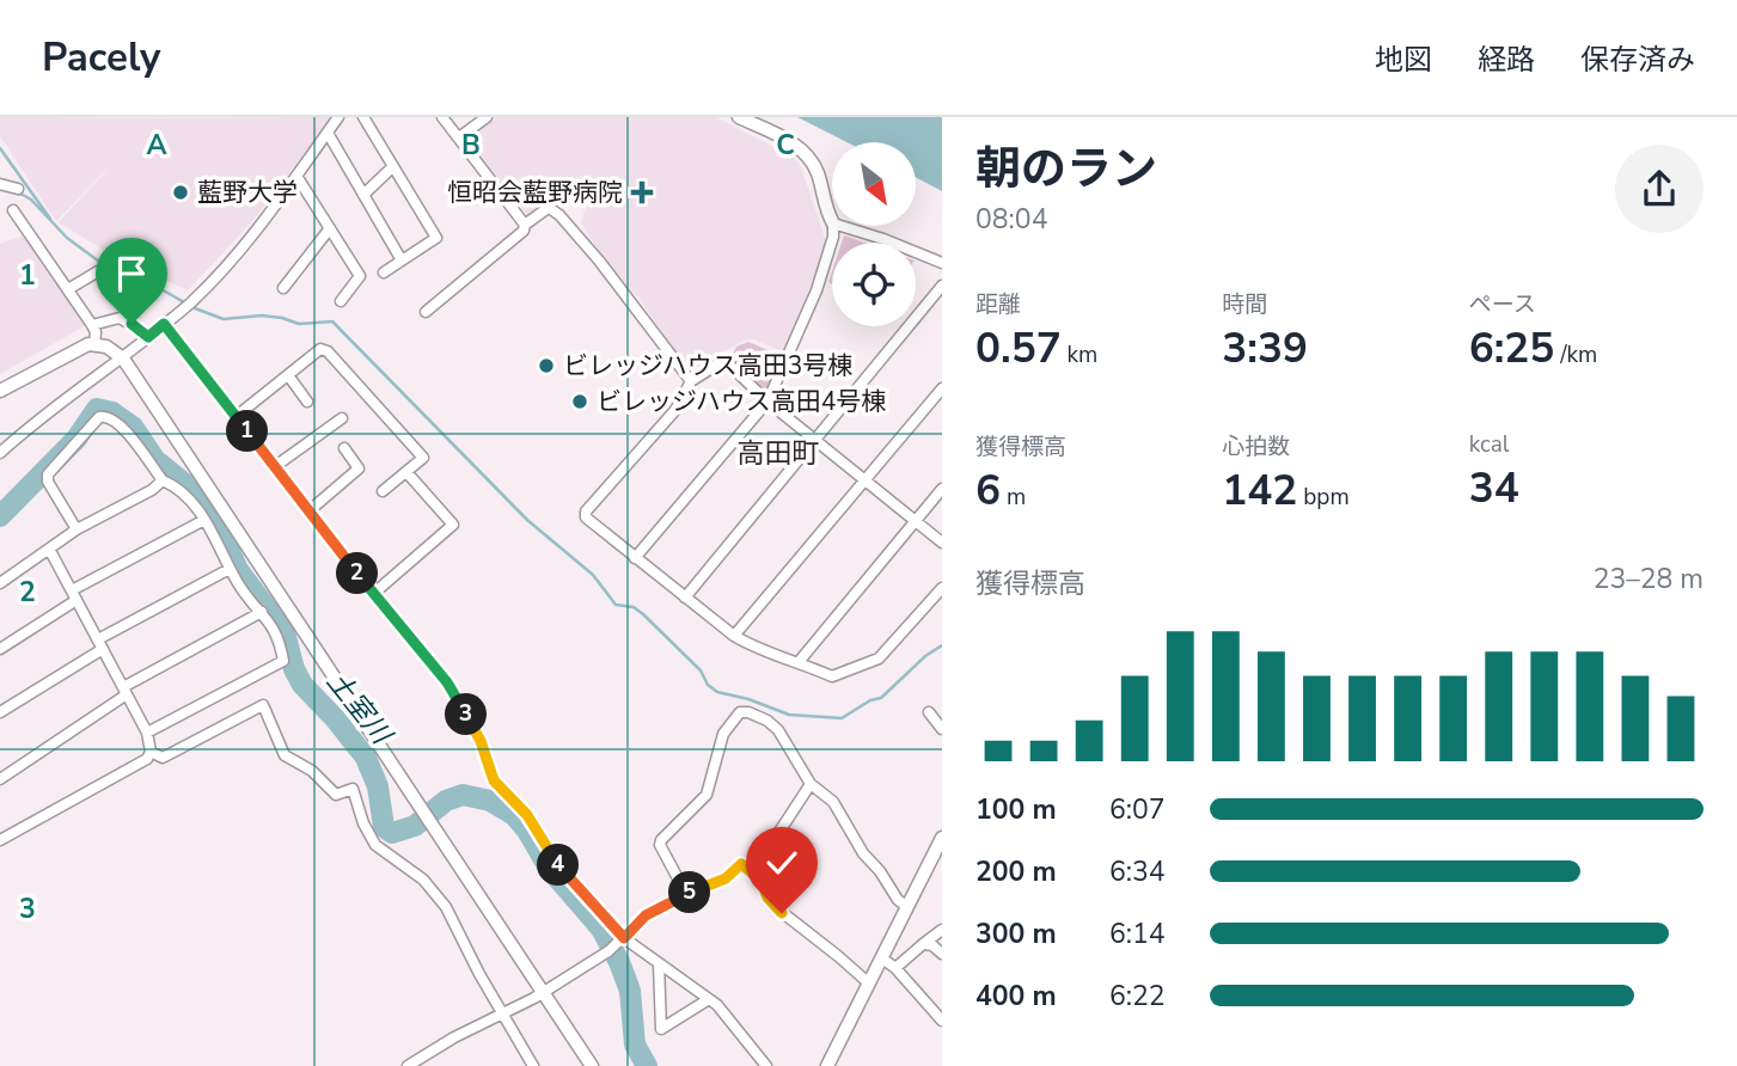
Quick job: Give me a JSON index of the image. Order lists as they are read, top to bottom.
{
  "districts": ["高田町"],
  "water": ["土室川"],
  "places": {
    "other": ["藍野大学", "ビレッジハウス高田3号棟", "ビレッジハウス高田4号棟"],
    "health": ["恒昭会藍野病院"]
  },
  "north": "bottom right",
  "page": {
    "header": "Pacely",
    "nav": ["地図", "経路", "保存済み"],
    "heading": ["朝のラン", "08:04"],
    "stats": [
      ["距離", "0.57 km"],
      ["時間", "3:39"],
      ["ペース", "6:25 /km"],
      ["獲得標高", "6 m"],
      ["心拍数", "142 bpm"],
      ["kcal", "34"]
    ],
    "pins": [
      "1",
      "2",
      "3",
      "4",
      "5"
    ],
    "chart": ["獲得標高", "23–28 m"],
    "list": [
      {
        "name": "100 m",
        "note": "6:07"
      },
      {
        "name": "200 m",
        "note": "6:34"
      },
      {
        "name": "300 m",
        "note": "6:14"
      },
      {
        "name": "400 m",
        "note": "6:22"
      }
    ]
  },
  "grid": {
    "columns": ["A", "B", "C"],
    "rows": ["1", "2", "3"]
  }
}
